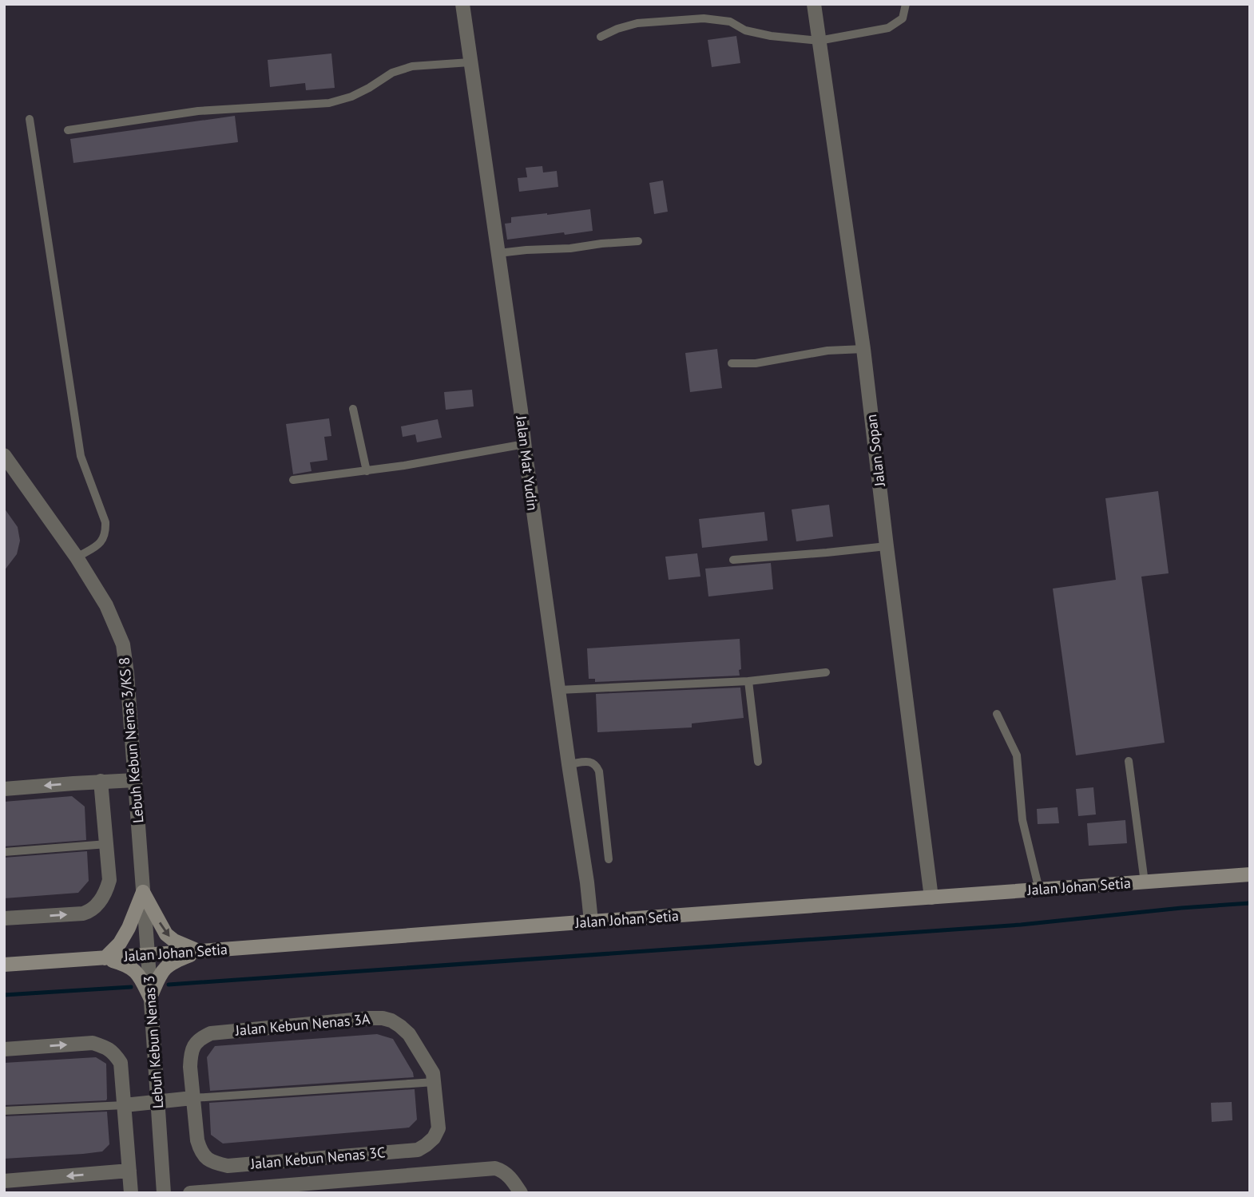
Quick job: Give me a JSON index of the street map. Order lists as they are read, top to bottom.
{
  "streets": {
    "main road": ["Jalan Johan Setia"],
    "street": [
      "Jalan Sopan",
      "Jalan Mat Yudin",
      "Lebuh Kebun Nenas 3/KS 8",
      "Jalan Kebun Nenas 3A",
      "Lebuh Kebun Nenas 3",
      "Jalan Kebun Nenas 3C"
    ]
  },
  "crossings": [
    ["Jalan Sopan", "Jalan Johan Setia"],
    ["Jalan Mat Yudin", "Jalan Johan Setia"],
    ["Lebuh Kebun Nenas 3/KS 8", "Lebuh Kebun Nenas 3"],
    ["Jalan Johan Setia", "Lebuh Kebun Nenas 3"],
    ["Jalan Kebun Nenas 3A", "Jalan Kebun Nenas 3C"]
  ]
}
